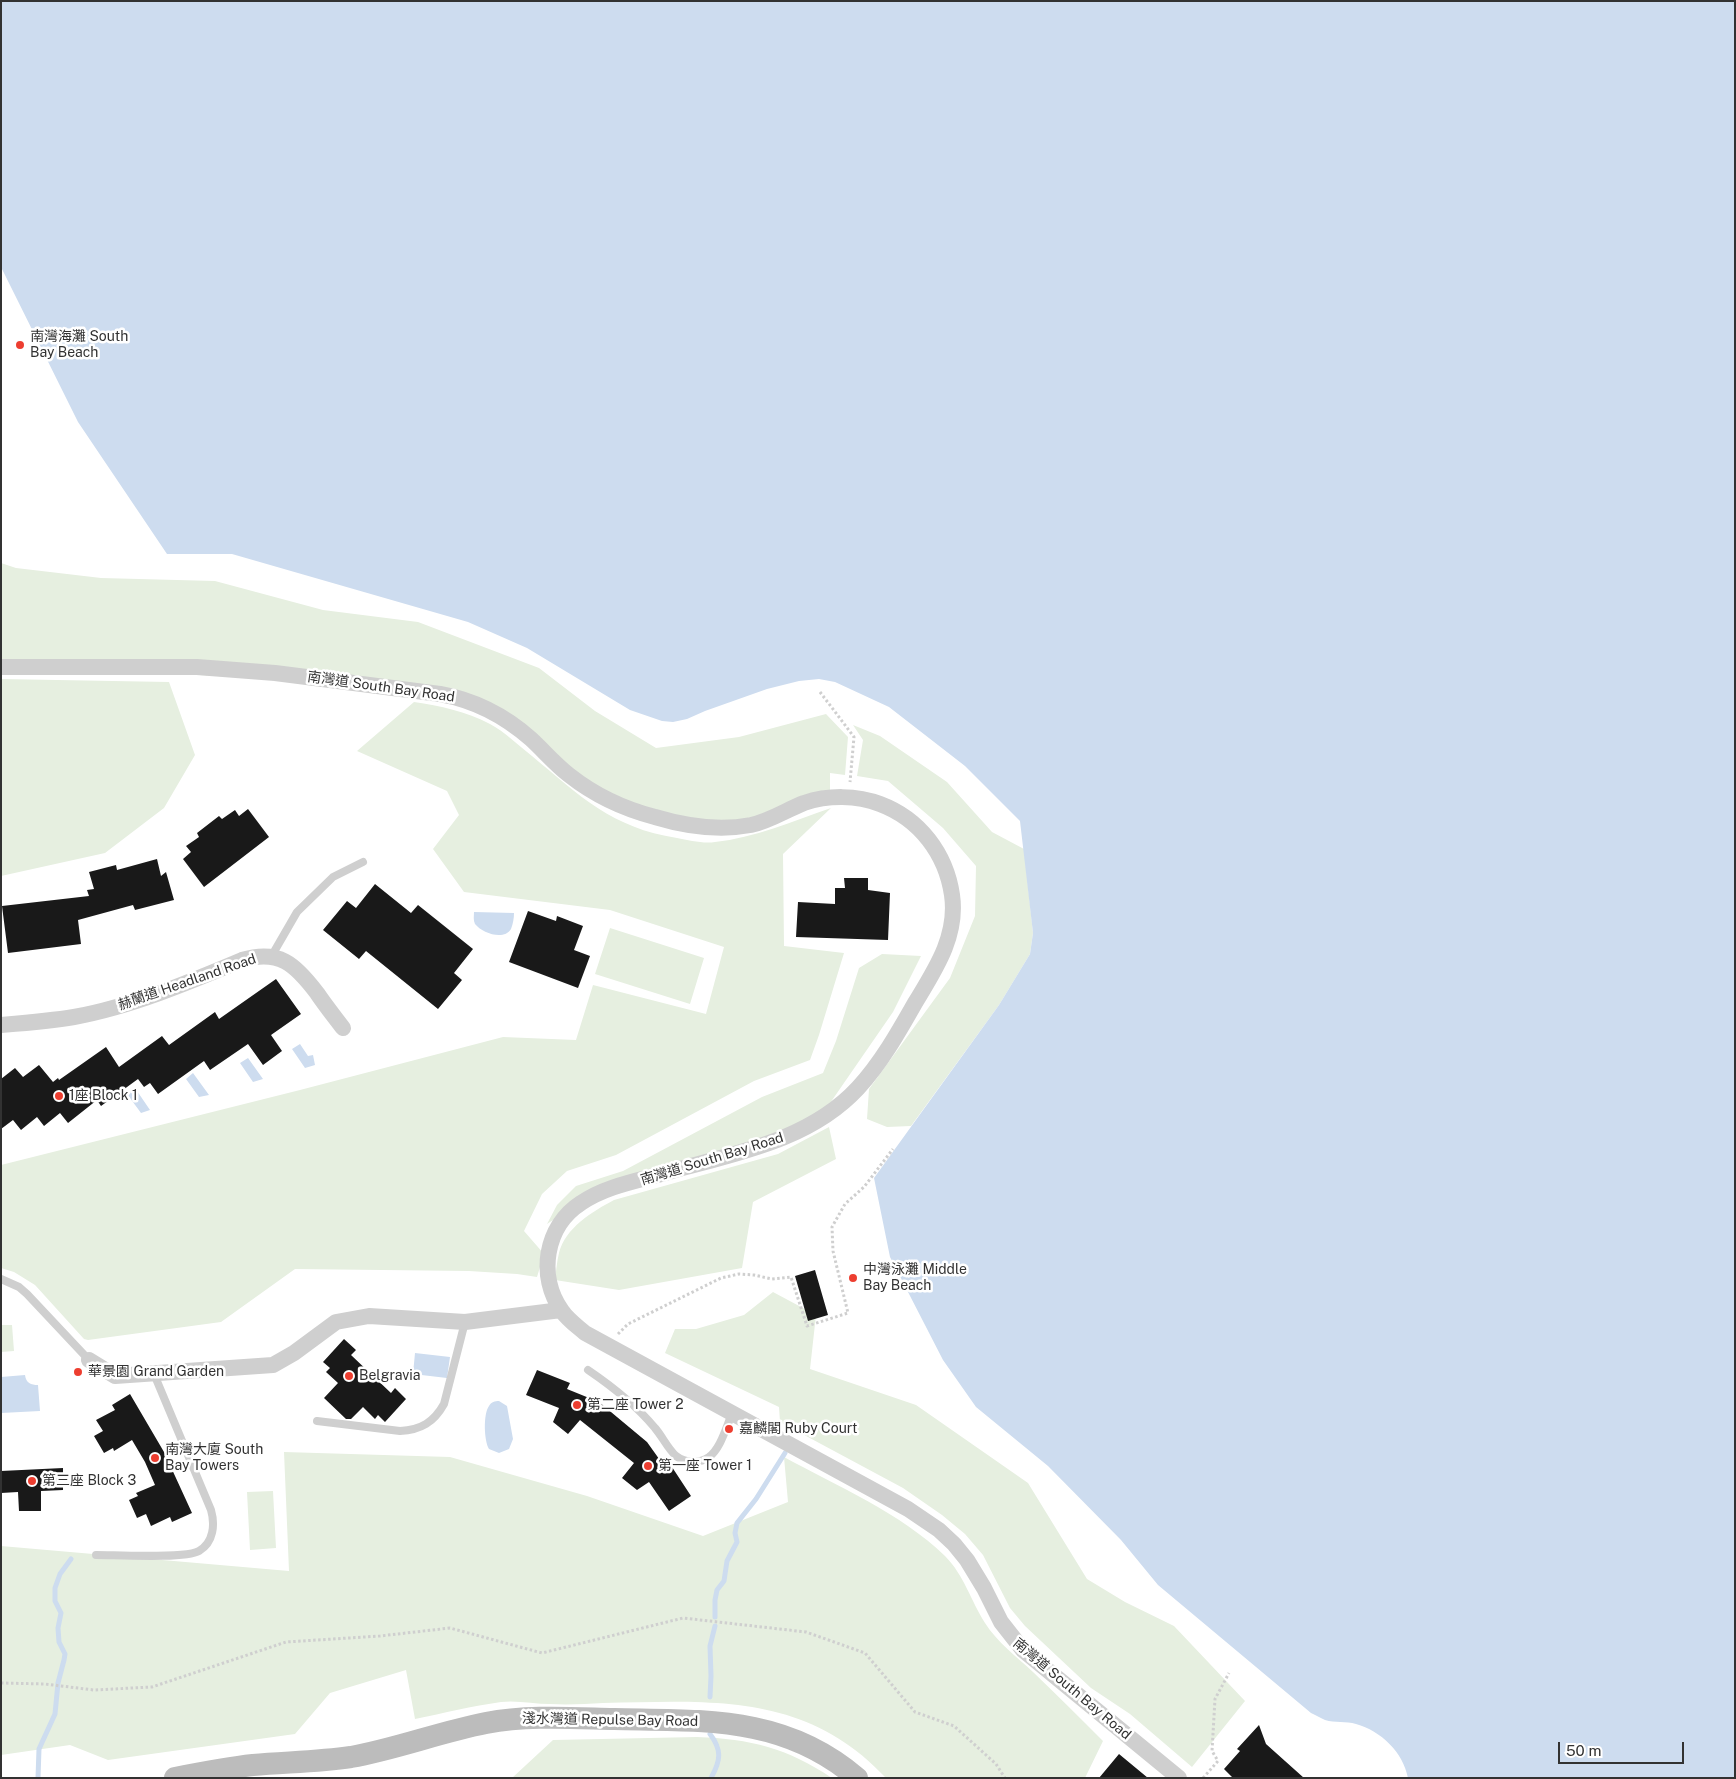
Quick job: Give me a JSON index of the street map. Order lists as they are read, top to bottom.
{
  "streets": {
    "main road": ["淺水灣道 Repulse Bay Road"],
    "street": ["南灣道 South Bay Road", "赫蘭道 Headland Road"]
  },
  "places": [
    "南灣海灘 South Bay Beach",
    "1座 Block 1",
    "中灣泳灘 Middle Bay Beach",
    "華景園 Grand Garden",
    "Belgravia",
    "第二座 Tower 2",
    "嘉麟閣 Ruby Court",
    "南灣大廈 South Bay Towers",
    "第一座 Tower 1",
    "第三座 Block 3"
  ],
  "scale_bar": "50 m"
}
